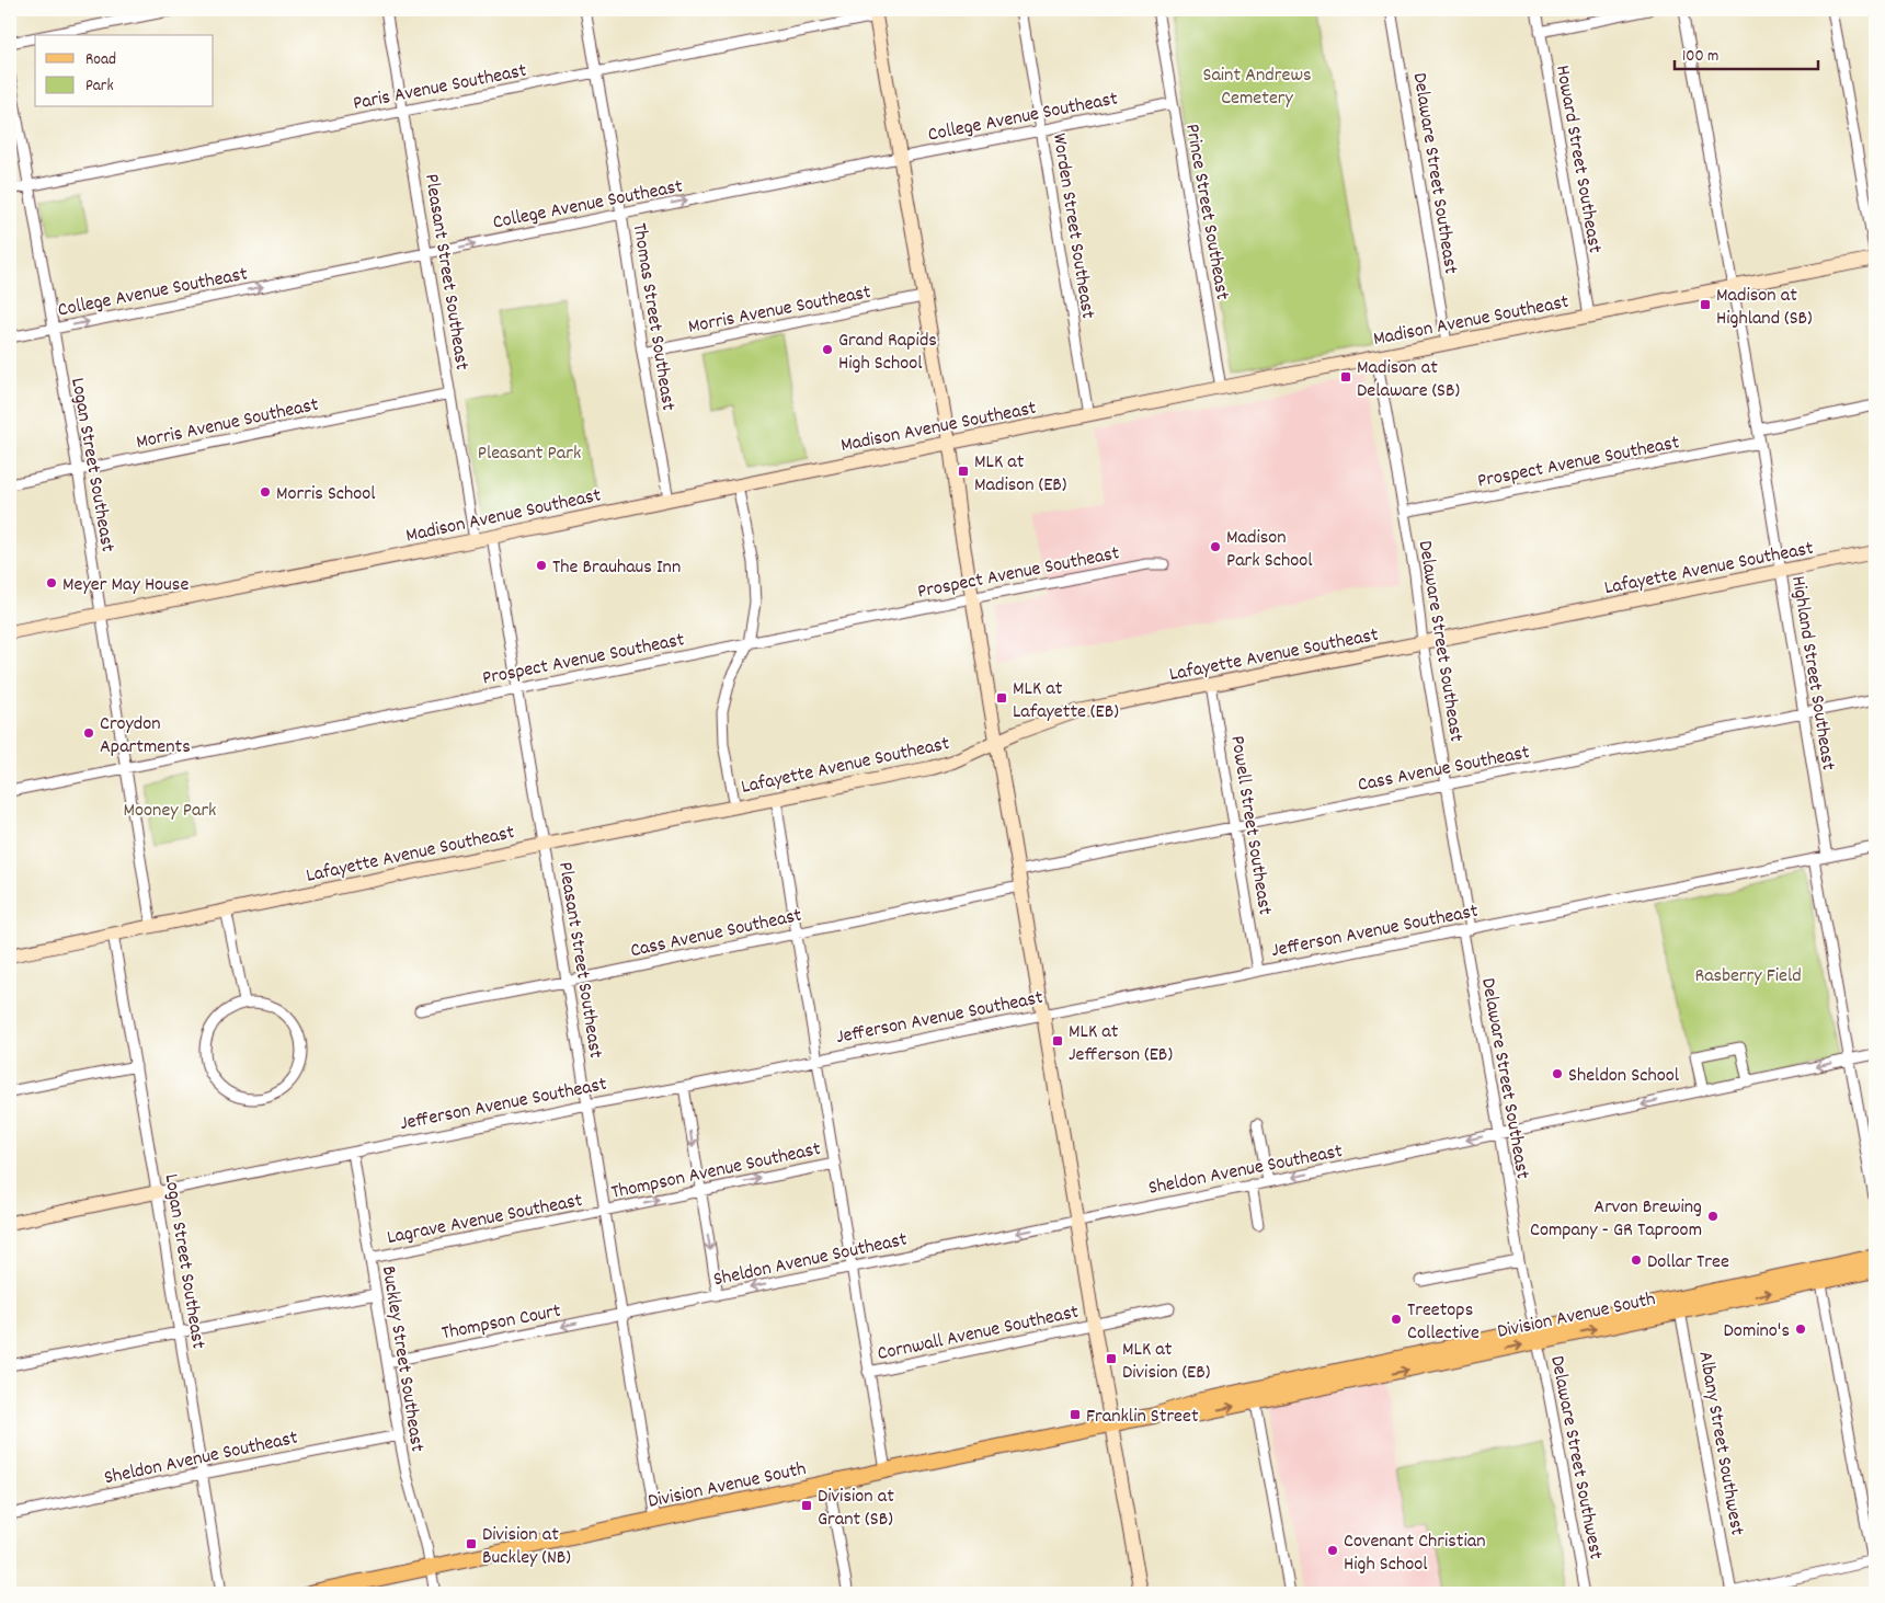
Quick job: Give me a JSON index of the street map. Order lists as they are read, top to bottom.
{
  "streets": {
    "main road": ["Division Avenue South"],
    "street": [
      "Paris Avenue Southeast",
      "College Avenue Southeast",
      "Howard Street Southeast",
      "Delaware Street Southeast",
      "Prince Street Southeast",
      "Worden Street Southeast",
      "Pleasant Street Southeast",
      "Morris Avenue Southeast",
      "Thomas Street Southeast",
      "Madison Avenue Southeast",
      "Prospect Avenue Southeast",
      "Logan Street Southeast",
      "Lafayette Avenue Southeast",
      "Highland Street Southeast",
      "Cass Avenue Southeast",
      "Powell Street Southeast",
      "Jefferson Avenue Southeast",
      "Sheldon Avenue Southeast",
      "Thompson Avenue Southeast",
      "Lagrave Avenue Southeast",
      "Thompson Court",
      "Cornwall Avenue Southeast",
      "Buckley Street Southeast",
      "Albany Street Southwest",
      "Delaware Street Southwest"
    ]
  },
  "crossings": [
    ["Paris Avenue Southeast", "Pleasant Street Southeast"],
    ["Paris Avenue Southeast", "Thomas Street Southeast"],
    ["Paris Avenue Southeast", "Logan Street Southeast"],
    ["College Avenue Southeast", "Prince Street Southeast"],
    ["College Avenue Southeast", "Worden Street Southeast"],
    ["College Avenue Southeast", "Pleasant Street Southeast"],
    ["College Avenue Southeast", "Thomas Street Southeast"],
    ["College Avenue Southeast", "Logan Street Southeast"],
    ["Howard Street Southeast", "Madison Avenue Southeast"],
    ["Delaware Street Southeast", "Madison Avenue Southeast"],
    ["Delaware Street Southeast", "Prospect Avenue Southeast"],
    ["Delaware Street Southeast", "Lafayette Avenue Southeast"],
    ["Delaware Street Southeast", "Cass Avenue Southeast"],
    ["Delaware Street Southeast", "Jefferson Avenue Southeast"],
    ["Delaware Street Southeast", "Sheldon Avenue Southeast"],
    ["Delaware Street Southeast", "Division Avenue South"],
    ["Delaware Street Southeast", "Delaware Street Southwest"],
    ["Prince Street Southeast", "Madison Avenue Southeast"],
    ["Worden Street Southeast", "Madison Avenue Southeast"],
    ["Pleasant Street Southeast", "Morris Avenue Southeast"],
    ["Pleasant Street Southeast", "Madison Avenue Southeast"],
    ["Pleasant Street Southeast", "Prospect Avenue Southeast"],
    ["Pleasant Street Southeast", "Lafayette Avenue Southeast"],
    ["Pleasant Street Southeast", "Cass Avenue Southeast"],
    ["Pleasant Street Southeast", "Jefferson Avenue Southeast"],
    ["Pleasant Street Southeast", "Sheldon Avenue Southeast"],
    ["Pleasant Street Southeast", "Thompson Avenue Southeast"],
    ["Pleasant Street Southeast", "Lagrave Avenue Southeast"],
    ["Pleasant Street Southeast", "Division Avenue South"],
    ["Pleasant Street Southeast", "Thompson Court"],
    ["Morris Avenue Southeast", "Thomas Street Southeast"],
    ["Morris Avenue Southeast", "Logan Street Southeast"],
    ["Thomas Street Southeast", "Madison Avenue Southeast"],
    ["Madison Avenue Southeast", "Logan Street Southeast"],
    ["Madison Avenue Southeast", "Highland Street Southeast"],
    ["Prospect Avenue Southeast", "Logan Street Southeast"],
    ["Prospect Avenue Southeast", "Highland Street Southeast"],
    ["Logan Street Southeast", "Lafayette Avenue Southeast"],
    ["Logan Street Southeast", "Jefferson Avenue Southeast"],
    ["Logan Street Southeast", "Sheldon Avenue Southeast"],
    ["Lafayette Avenue Southeast", "Highland Street Southeast"],
    ["Lafayette Avenue Southeast", "Powell Street Southeast"],
    ["Highland Street Southeast", "Cass Avenue Southeast"],
    ["Highland Street Southeast", "Jefferson Avenue Southeast"],
    ["Cass Avenue Southeast", "Powell Street Southeast"],
    ["Powell Street Southeast", "Jefferson Avenue Southeast"],
    ["Jefferson Avenue Southeast", "Buckley Street Southeast"],
    ["Sheldon Avenue Southeast", "Thompson Court"],
    ["Sheldon Avenue Southeast", "Buckley Street Southeast"],
    ["Thompson Avenue Southeast", "Lagrave Avenue Southeast"],
    ["Lagrave Avenue Southeast", "Buckley Street Southeast"],
    ["Division Avenue South", "Buckley Street Southeast"],
    ["Division Avenue South", "Albany Street Southwest"],
    ["Division Avenue South", "Delaware Street Southwest"],
    ["Thompson Court", "Buckley Street Southeast"]
  ],
  "one_way": [
    "College Avenue Southeast",
    "Sheldon Avenue Southeast",
    "Thompson Avenue Southeast",
    "Thompson Court"
  ],
  "parks": [
    "Saint Andrews Cemetery",
    "Pleasant Park",
    "Mooney Park",
    "Rasberry Field"
  ],
  "places": {
    "transit": [
      "Madison at Highland (SB)",
      "Madison at Delaware (SB)",
      "MLK at Madison (EB)",
      "MLK at Lafayette (EB)",
      "MLK at Jefferson (EB)",
      "MLK at Division (EB)",
      "Franklin Street",
      "Division at Grant (SB)",
      "Division at Buckley (NB)"
    ],
    "other": [
      "Grand Rapids High School",
      "Morris School",
      "Madison Park School",
      "The Brauhaus Inn",
      "Meyer May House",
      "Croydon Apartments",
      "Sheldon School",
      "Arvon Brewing Company - GR Taproom",
      "Dollar Tree",
      "Treetops Collective",
      "Domino's",
      "Covenant Christian High School"
    ]
  },
  "legend": ["Road", "Park"],
  "scale_bar": "100 m"
}
